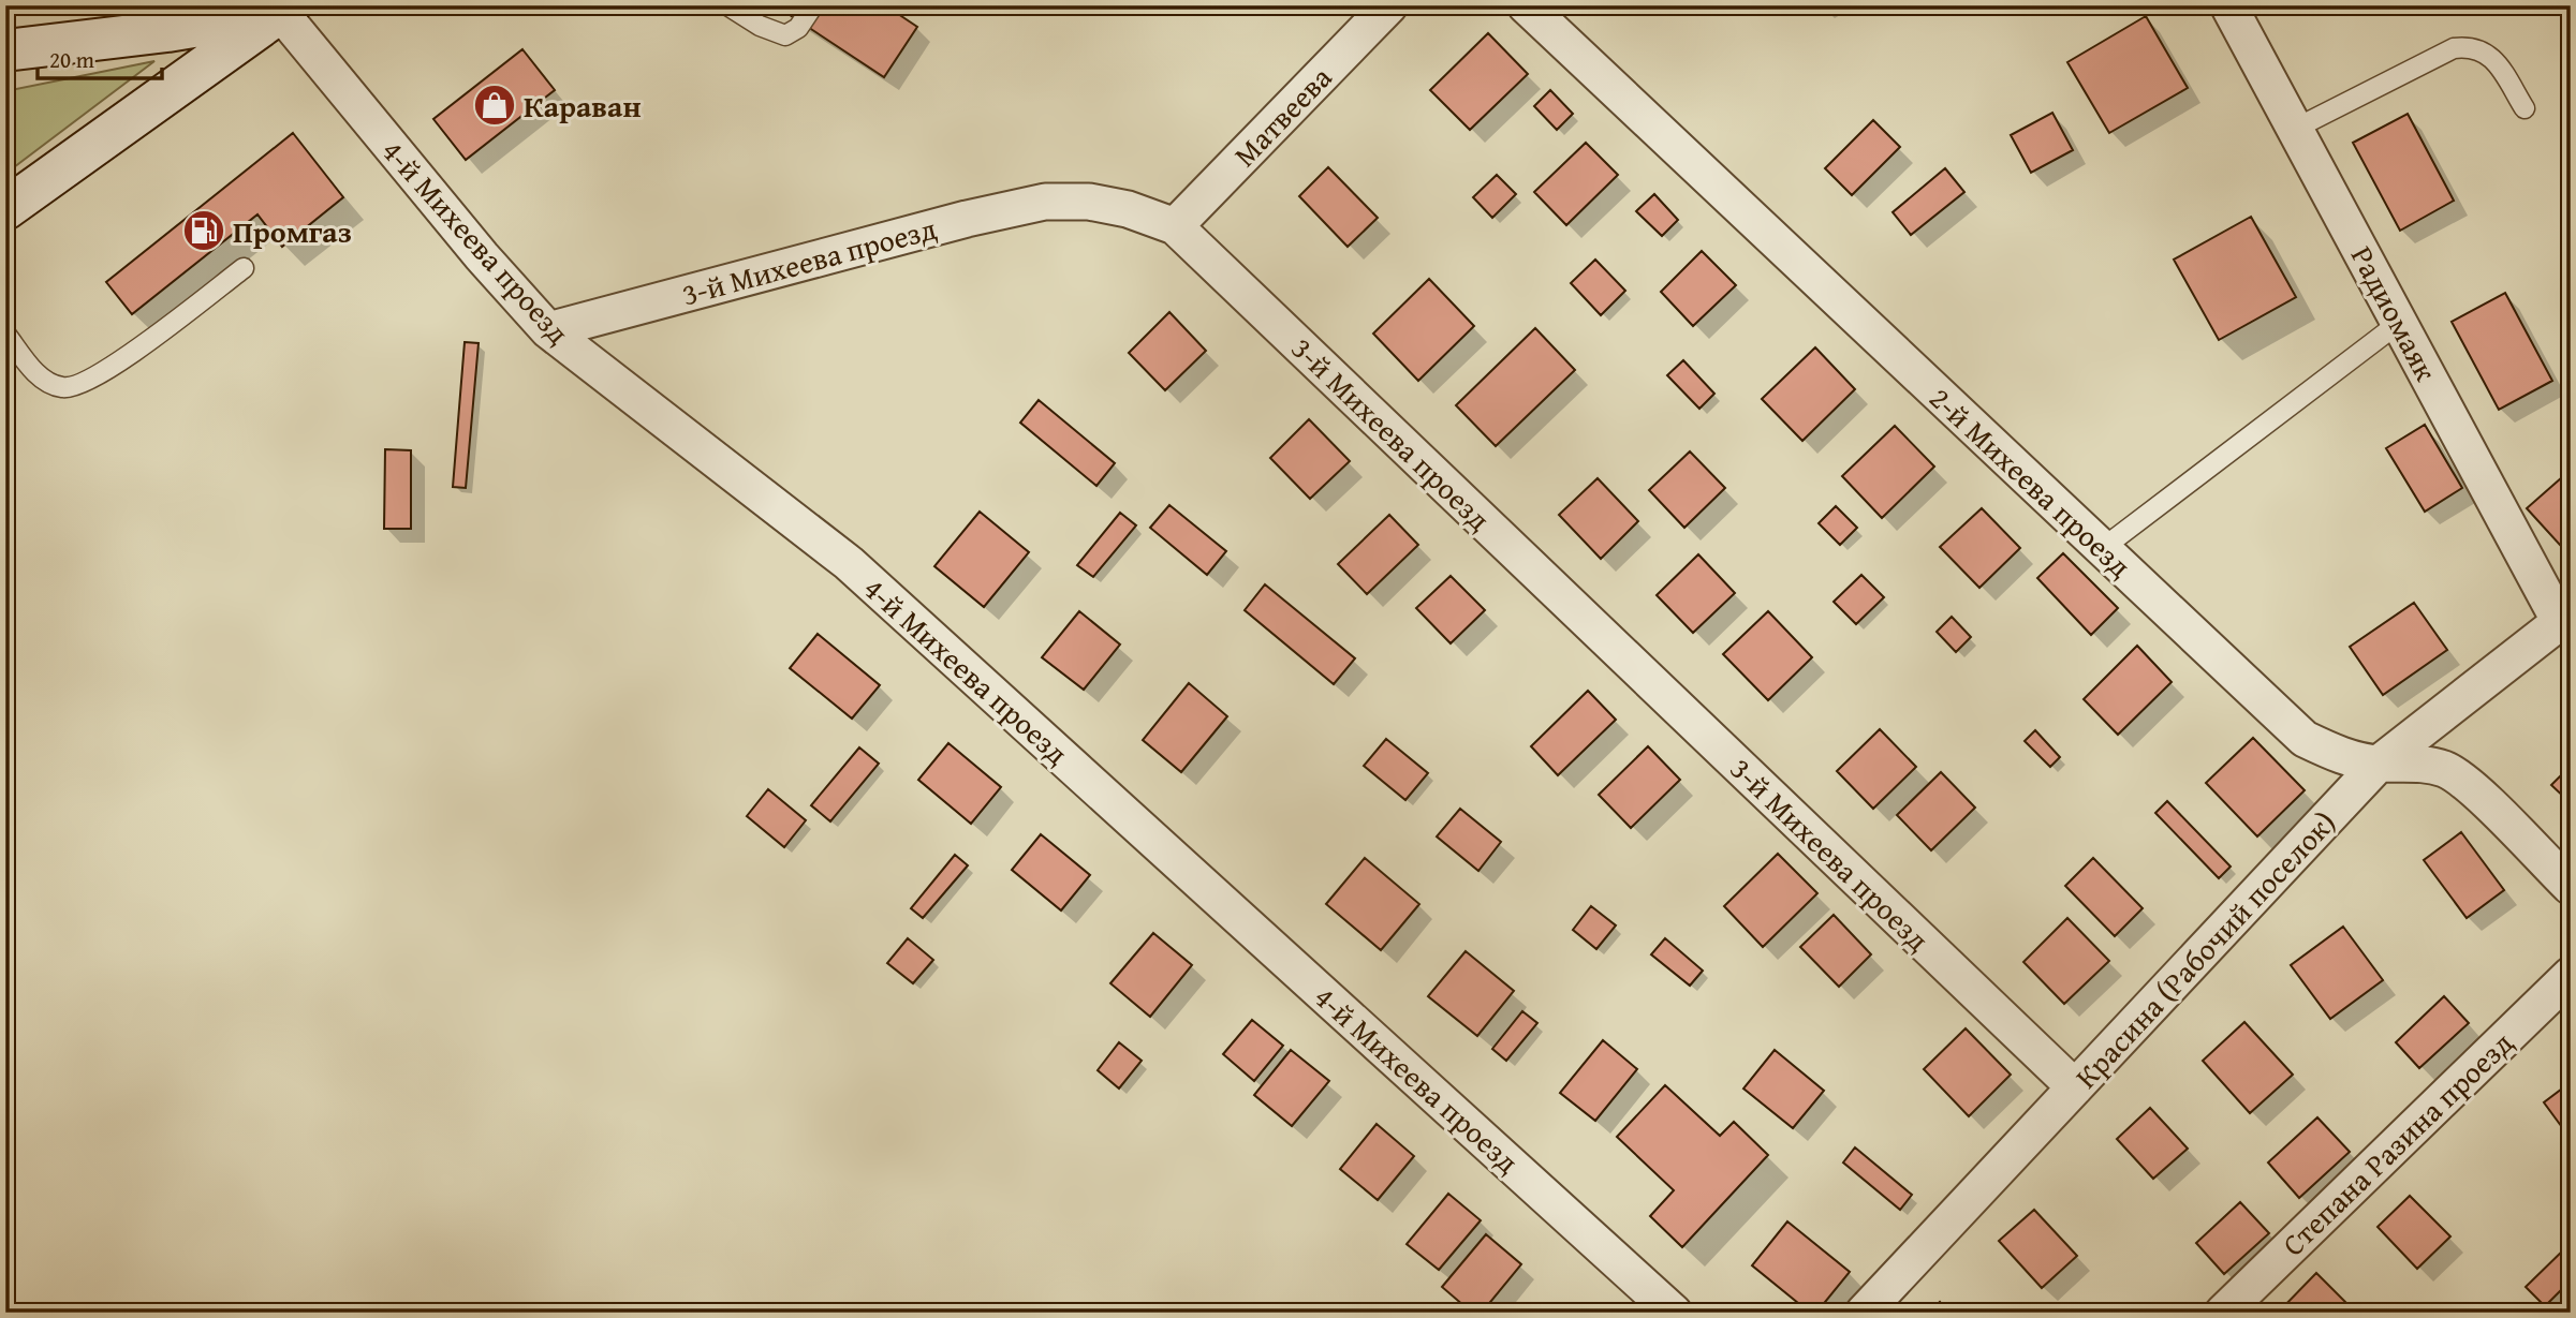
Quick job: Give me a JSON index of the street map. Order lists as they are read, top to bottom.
{
  "streets": {
    "street": [
      "Матвеева",
      "4-й Михеева проезд",
      "3-й Михеева проезд",
      "Радиомаяк",
      "2-й Михеева проезд",
      "Красина (Рабочий поселок)",
      "Степана Разина проезд"
    ]
  },
  "crossings": [
    ["Матвеева", "3-й Михеева проезд"],
    ["4-й Михеева проезд", "3-й Михеева проезд"],
    ["3-й Михеева проезд", "Красина (Рабочий поселок)"],
    ["Радиомаяк", "Красина (Рабочий поселок)"],
    ["2-й Михеева проезд", "Красина (Рабочий поселок)"]
  ],
  "places": {
    "shop": ["Караван"],
    "fuel station": ["Промгаз"]
  },
  "scale_bar": "20 m"
}
